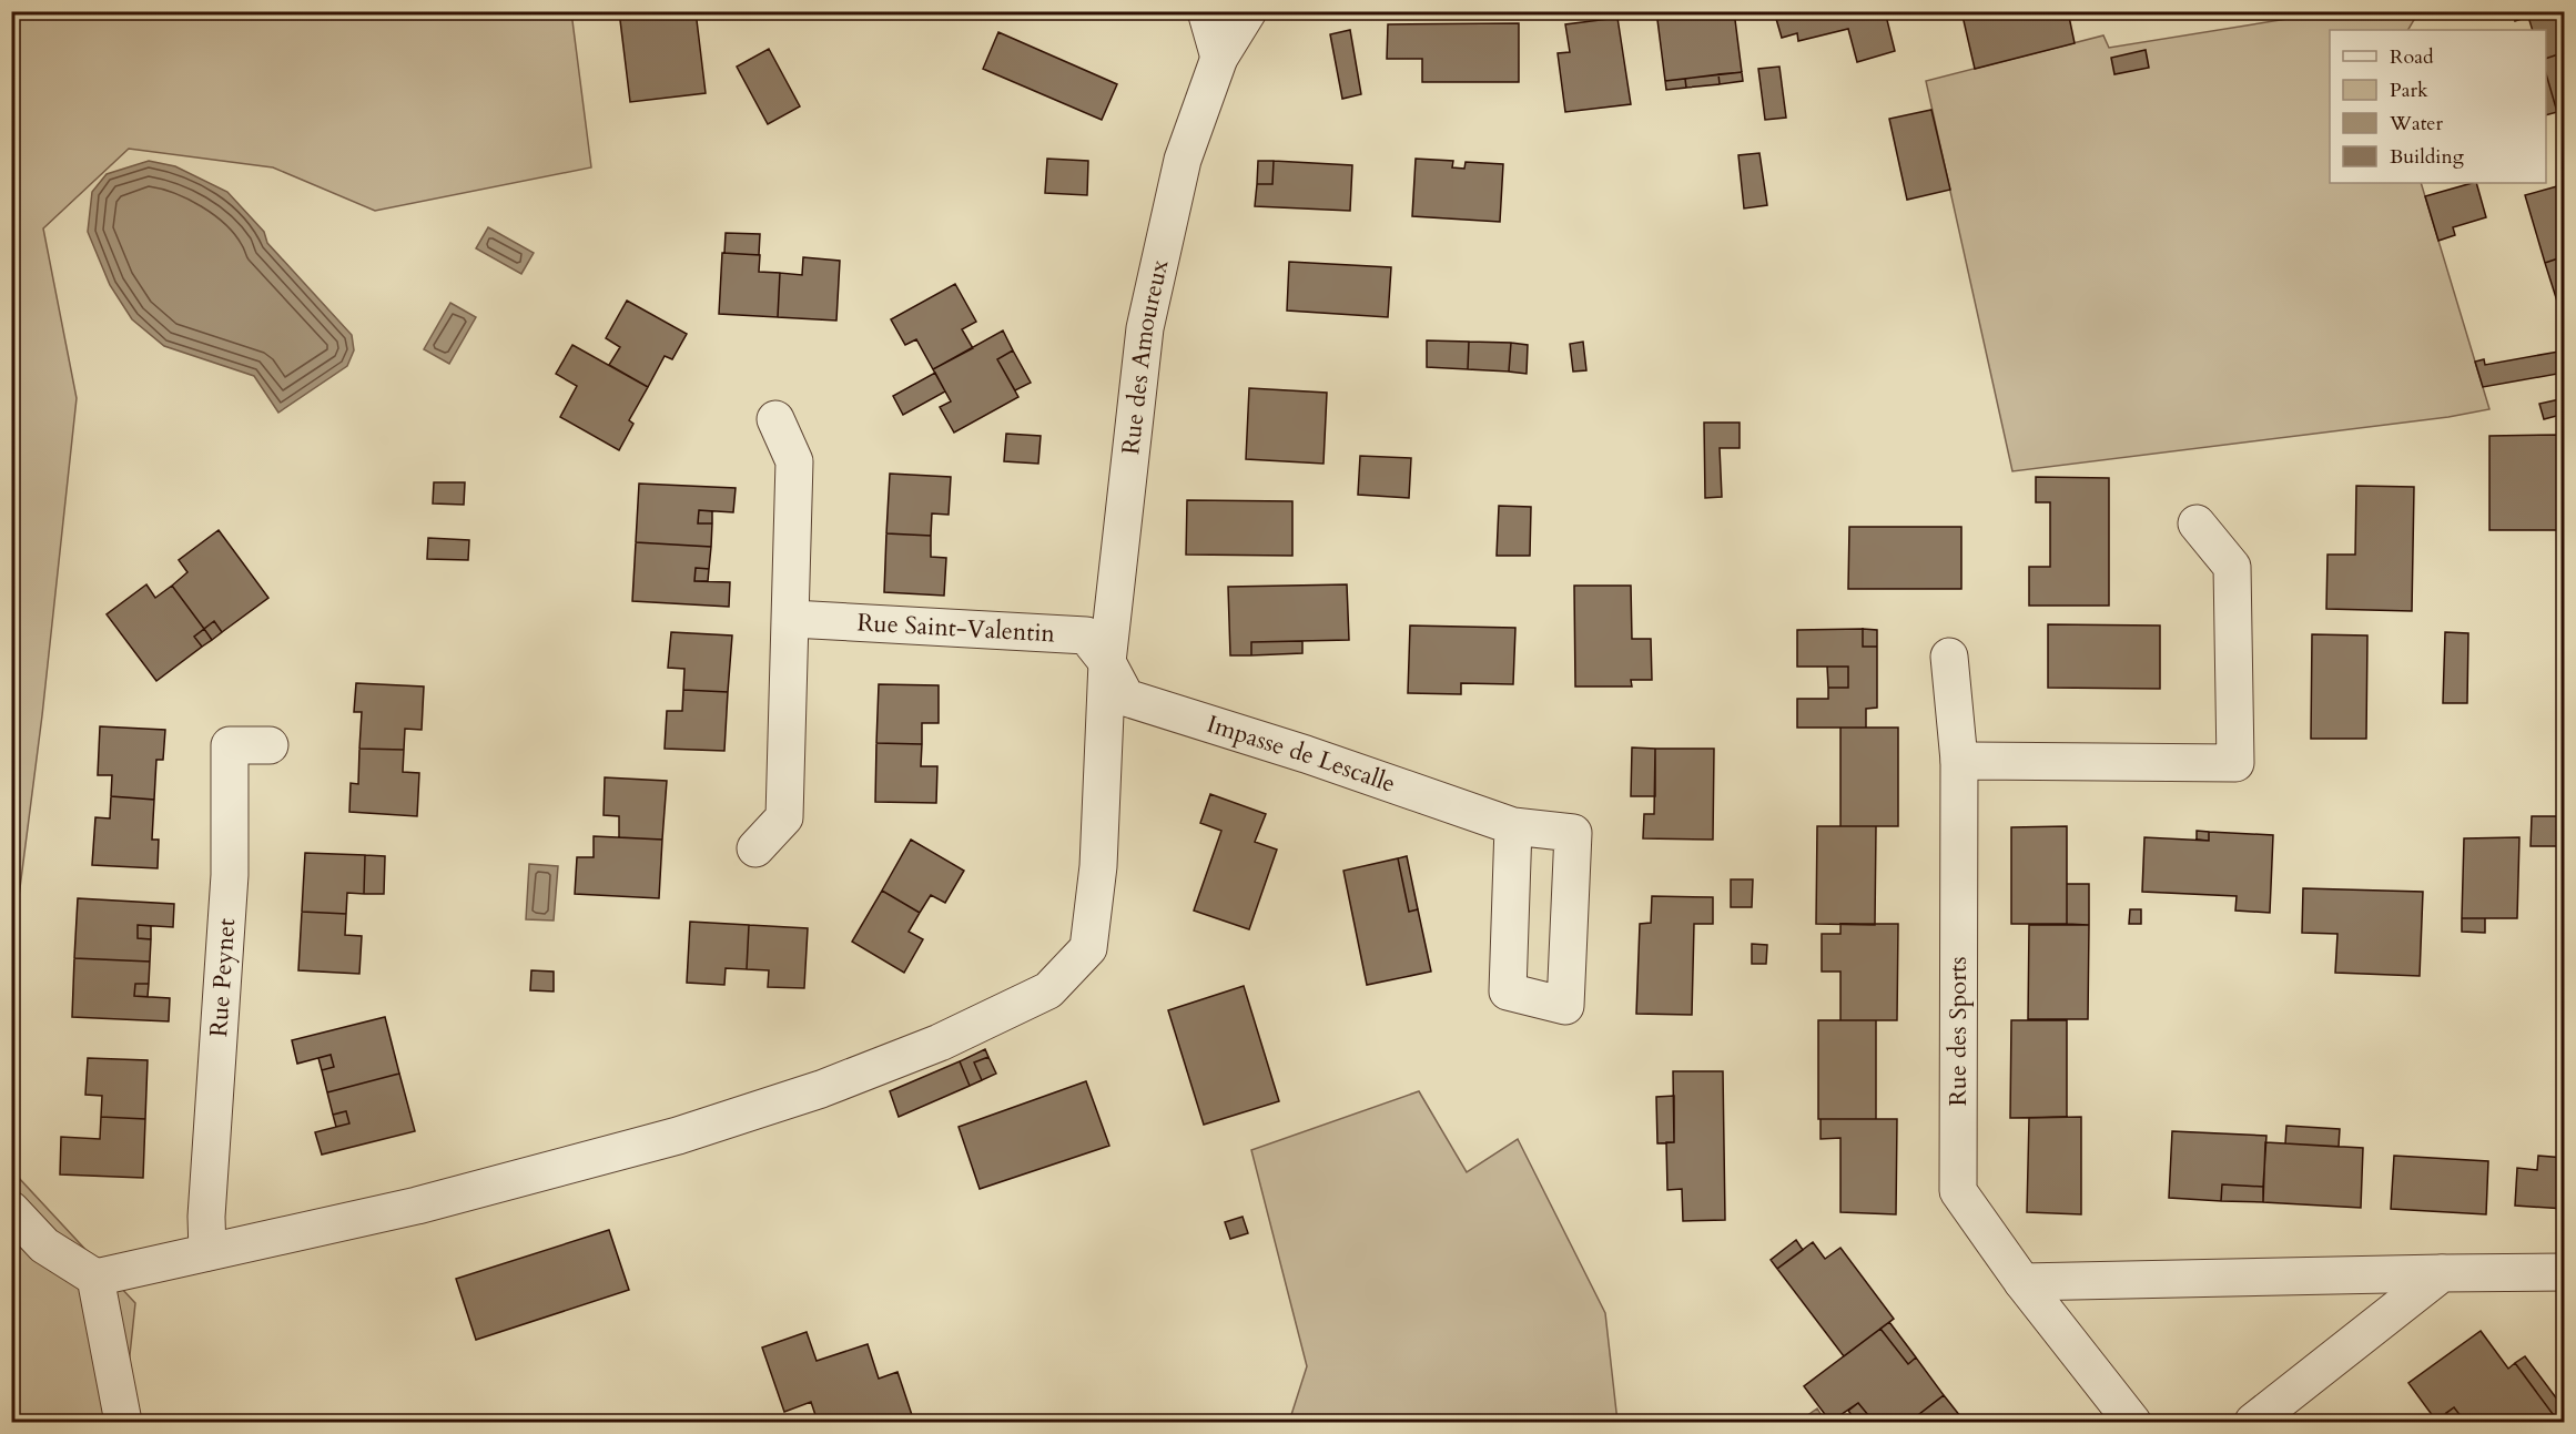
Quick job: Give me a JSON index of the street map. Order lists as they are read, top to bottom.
{
  "streets": {
    "street": [
      "Rue des Amoureux",
      "Rue Saint-Valentin",
      "Impasse de Lescalle",
      "Rue Peynet",
      "Rue des Sports"
    ]
  },
  "crossings": [
    ["Rue des Amoureux", "Rue Saint-Valentin"],
    ["Rue des Amoureux", "Impasse de Lescalle"],
    ["Rue des Amoureux", "Rue Peynet"],
    ["Rue Saint-Valentin", "Impasse de Lescalle"]
  ],
  "legend": [
    "Road",
    "Park",
    "Water",
    "Building"
  ]
}
